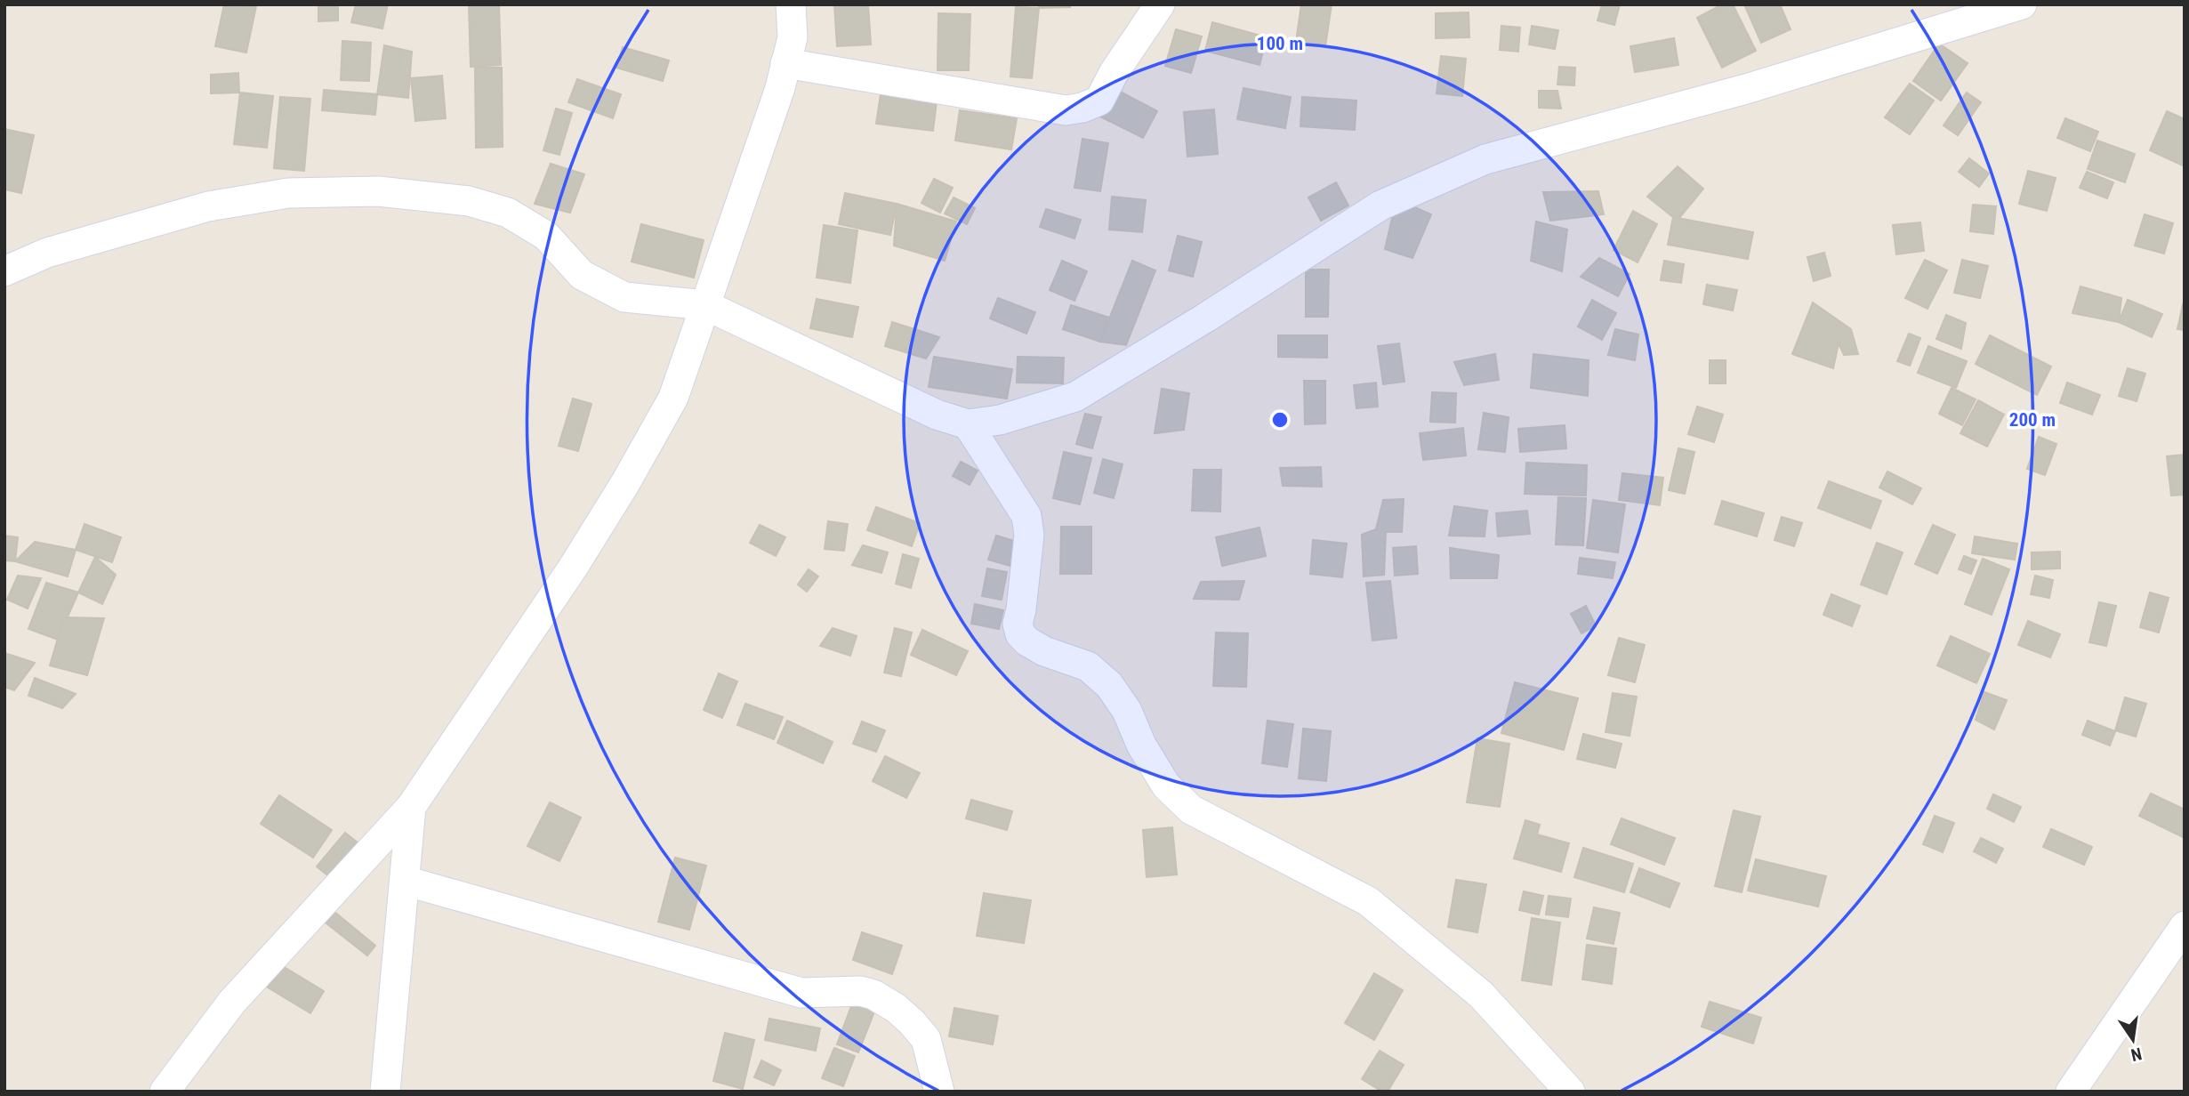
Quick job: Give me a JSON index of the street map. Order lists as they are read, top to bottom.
{
  "north": "bottom",
  "rings": ["100 m", "200 m"]
}
